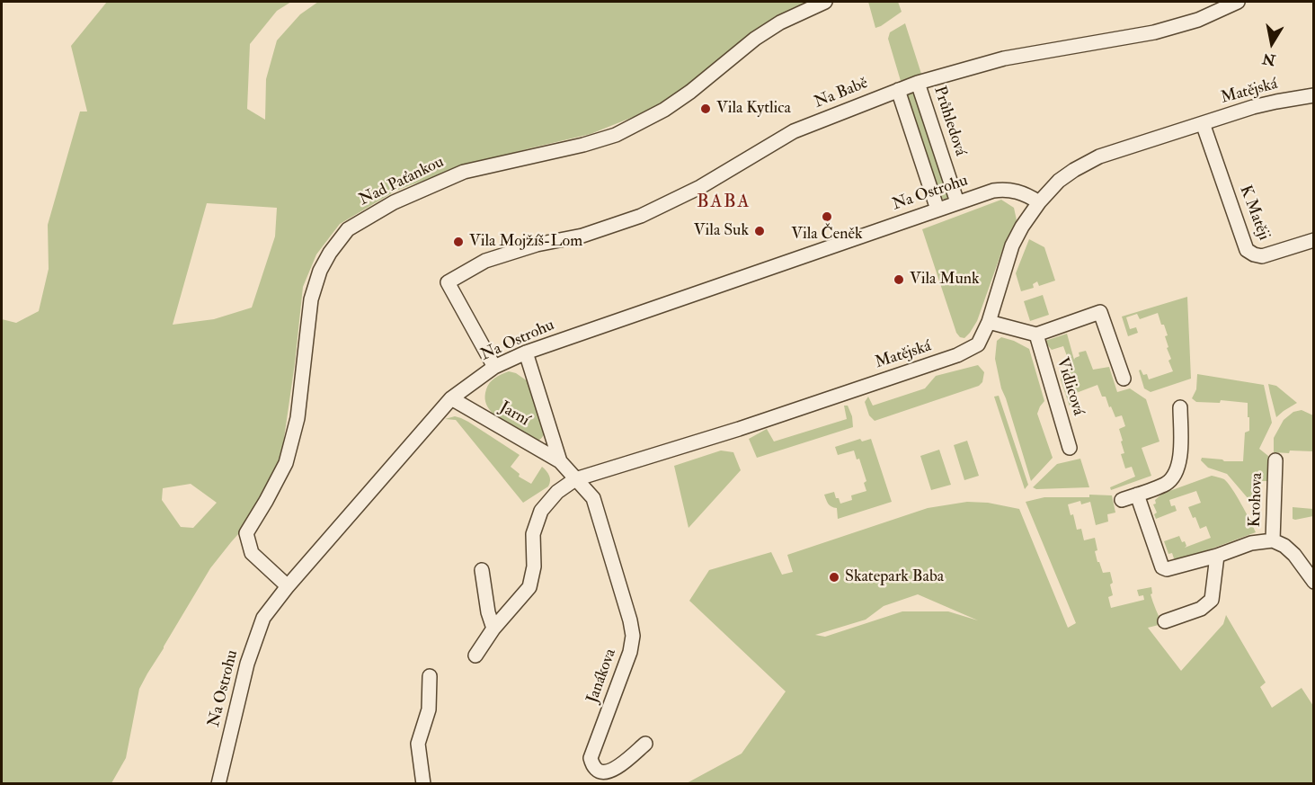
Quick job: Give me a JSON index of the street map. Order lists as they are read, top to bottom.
{
  "streets": {
    "street": [
      "Matějská",
      "Na Babě",
      "Průhledová",
      "Nad Paťankou",
      "Na Ostrohu",
      "K Matěji",
      "Vidlicová",
      "Jarní",
      "Krohova",
      "Janákova"
    ]
  },
  "crossings": [
    ["Matějská", "Na Ostrohu"],
    ["Matějská", "K Matěji"],
    ["Matějská", "Jarní"],
    ["Matějská", "Janákova"],
    ["Na Babě", "Průhledová"],
    ["Na Babě", "Na Ostrohu"],
    ["Průhledová", "Na Ostrohu"],
    ["Nad Paťankou", "Na Ostrohu"],
    ["Na Ostrohu", "Jarní"],
    ["Jarní", "Janákova"]
  ],
  "districts": ["BABA"],
  "places": [
    "Vila Kytlica",
    "Vila Čeněk",
    "Vila Suk",
    "Vila Mojžíš-Lom",
    "Vila Munk",
    "Skatepark Baba"
  ],
  "north": "bottom"
}
